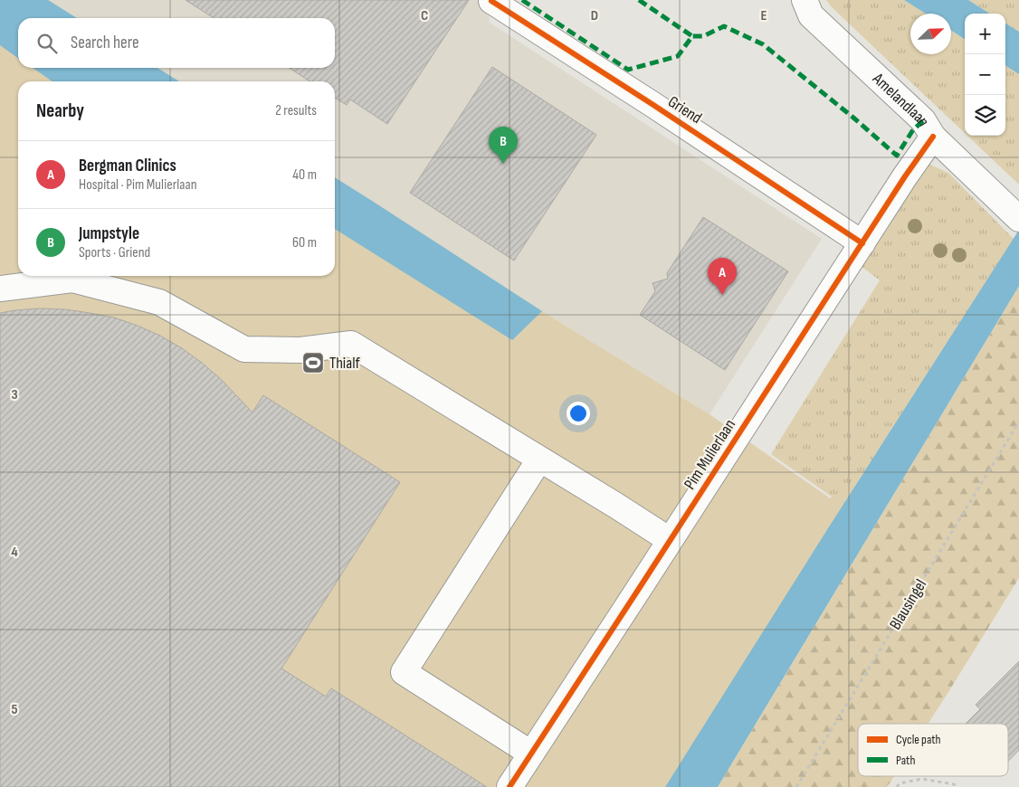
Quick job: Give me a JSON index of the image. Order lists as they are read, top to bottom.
{
  "streets": {
    "street": ["Amelandlaan", "Griend", "Pim Mulierlaan"],
    "path": ["Blausingel"]
  },
  "crossings": [
    ["Amelandlaan", "Pim Mulierlaan"],
    ["Griend", "Pim Mulierlaan"]
  ],
  "places": {
    "sports": ["Thialf"]
  },
  "legend": ["Cycle path", "Path"],
  "north": "top right",
  "page": {
    "map_buttons": ["+", "−"],
    "search": "Search here",
    "heading": ["Nearby", "2 results"],
    "pins": ["B", "A"],
    "list": [
      {
        "mark": "A",
        "name": "Bergman Clinics",
        "note": "Hospital · Pim Mulierlaan",
        "value": "40 m"
      },
      {
        "mark": "B",
        "name": "Jumpstyle",
        "note": "Sports · Griend",
        "value": "60 m"
      }
    ]
  },
  "grid": {
    "columns": ["C", "D", "E"],
    "rows": ["3", "4", "5"]
  }
}
